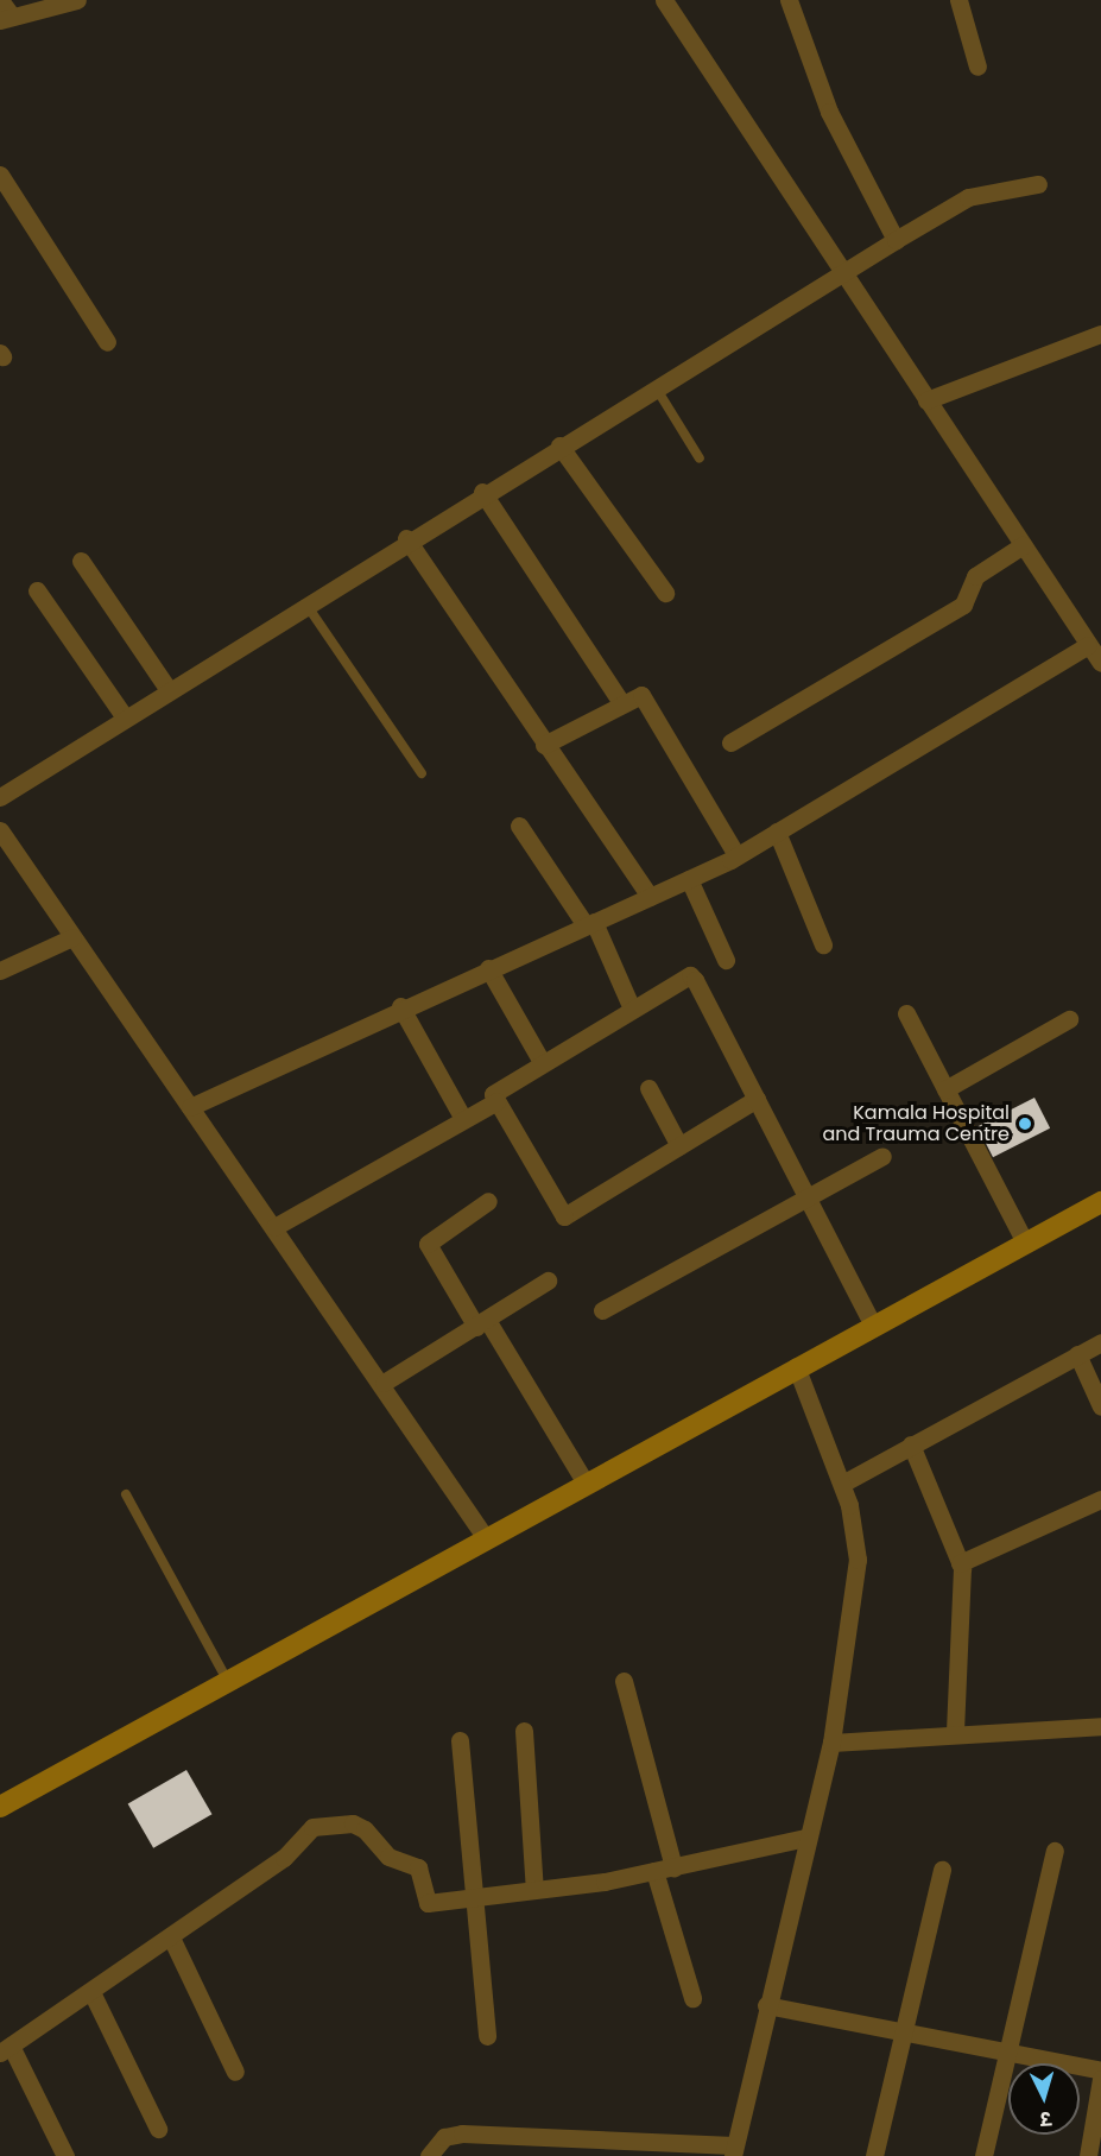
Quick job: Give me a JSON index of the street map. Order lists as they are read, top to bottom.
{
  "places": ["Kamala Hospital and Trauma Centre"],
  "north": "bottom"
}
